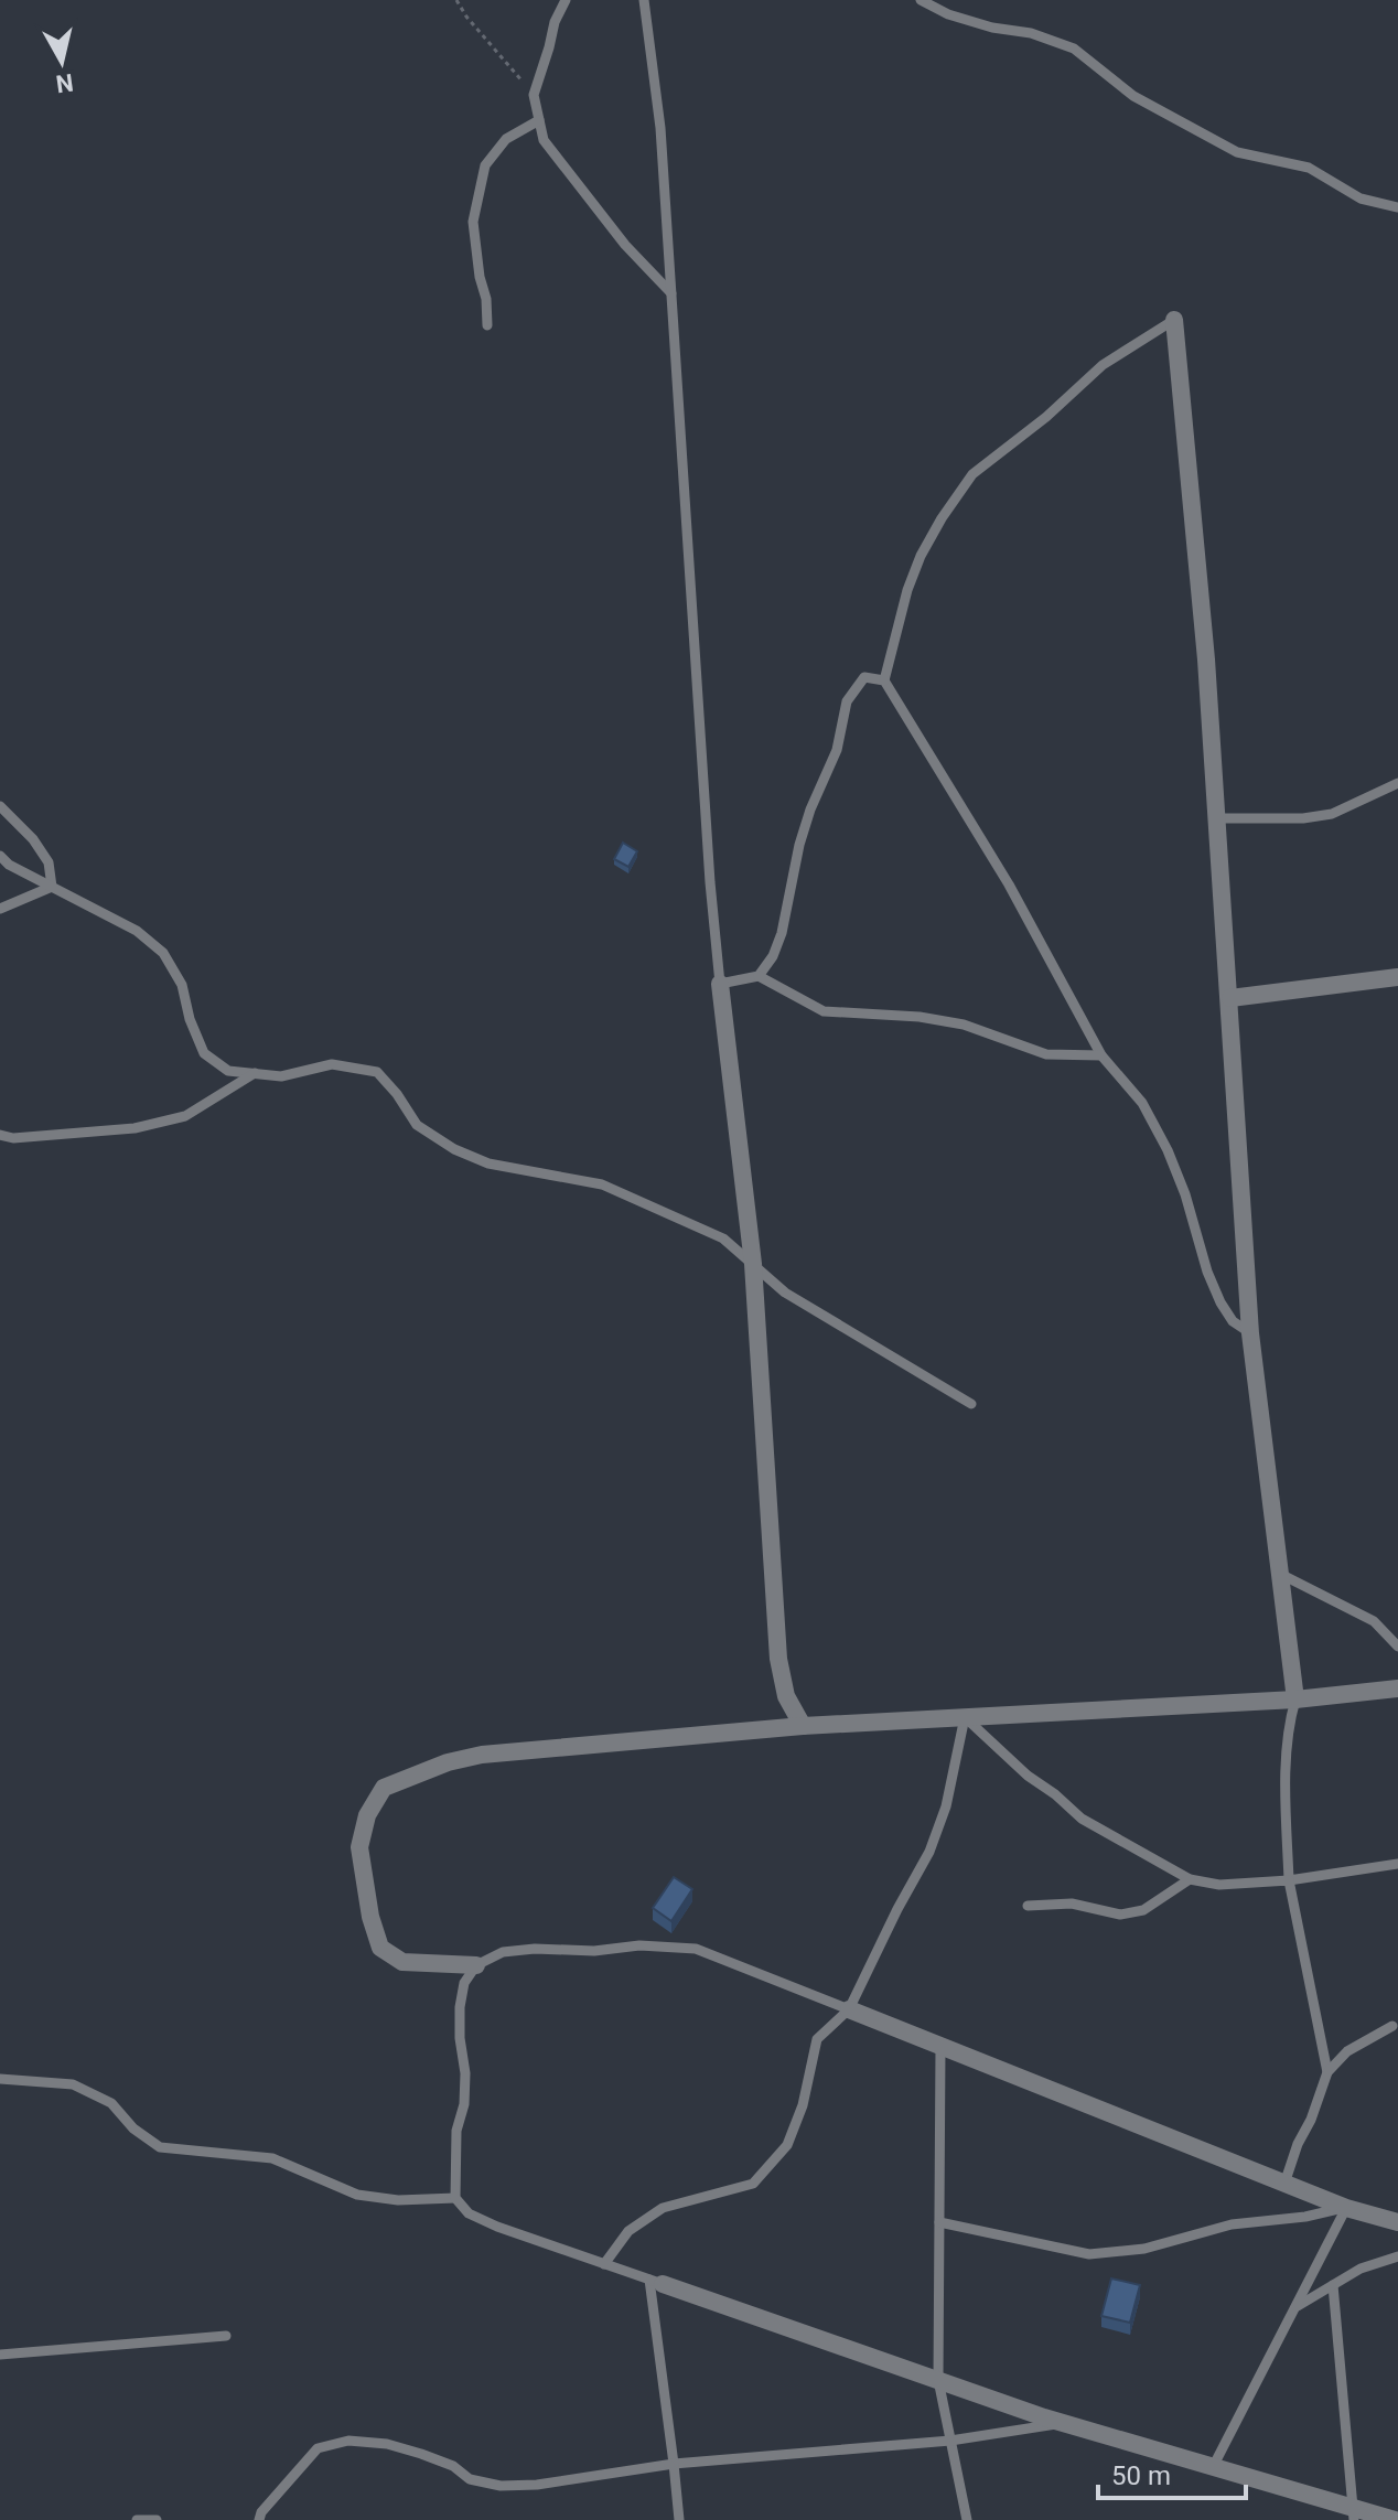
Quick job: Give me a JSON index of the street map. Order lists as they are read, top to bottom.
{
  "scale_bar": "50 m",
  "north": "bottom"
}
